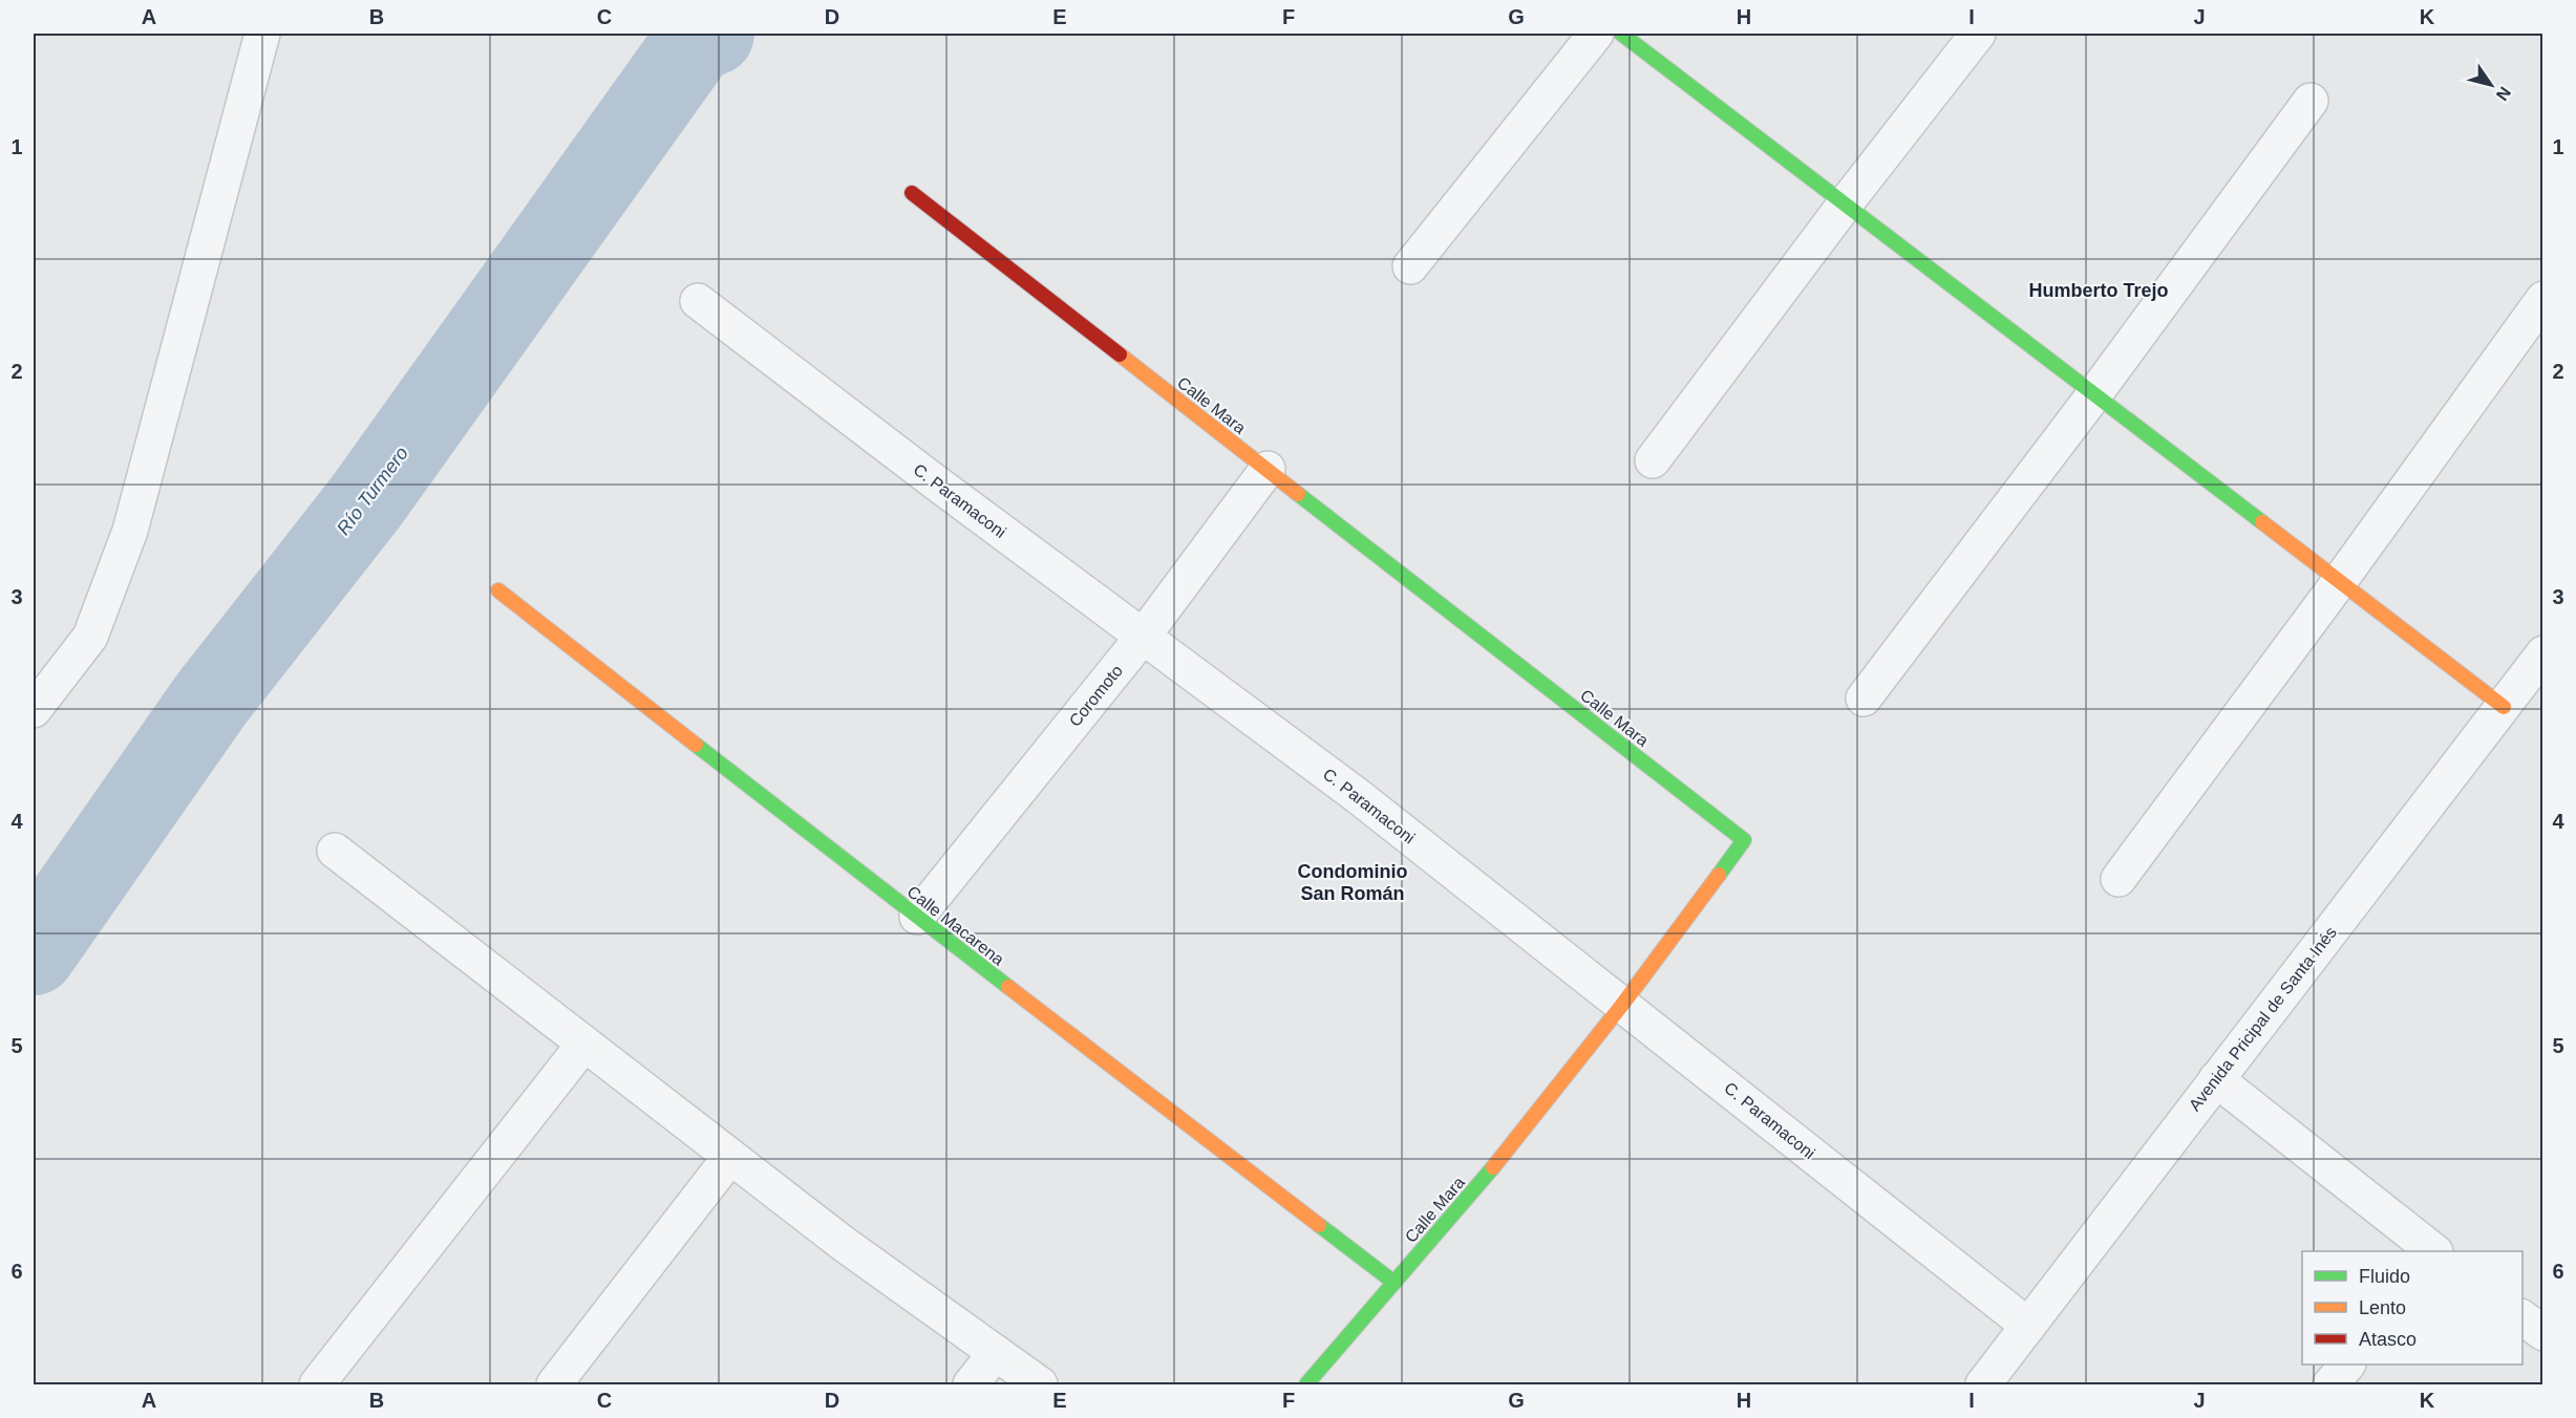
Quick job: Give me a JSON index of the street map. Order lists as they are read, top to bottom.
{
  "streets": {
    "street": [
      "Calle Mara",
      "C. Paramaconi",
      "Coromoto",
      "Calle Macarena",
      "Avenida Pricipal de Santa Inés"
    ]
  },
  "crossings": [
    ["Calle Mara", "C. Paramaconi"],
    ["Calle Mara", "Coromoto"],
    ["Calle Mara", "Calle Macarena"],
    ["C. Paramaconi", "Coromoto"],
    ["C. Paramaconi", "Avenida Pricipal de Santa Inés"],
    ["Coromoto", "Calle Macarena"]
  ],
  "districts": ["Humberto Trejo", "Condominio San Román"],
  "water": ["Río Turmero"],
  "legend": ["Fluido", "Lento", "Atasco"],
  "north": "bottom right",
  "grid": {
    "columns": [
      "A",
      "B",
      "C",
      "D",
      "E",
      "F",
      "G",
      "H",
      "I",
      "J",
      "K"
    ],
    "rows": [
      "1",
      "2",
      "3",
      "4",
      "5",
      "6"
    ]
  }
}
